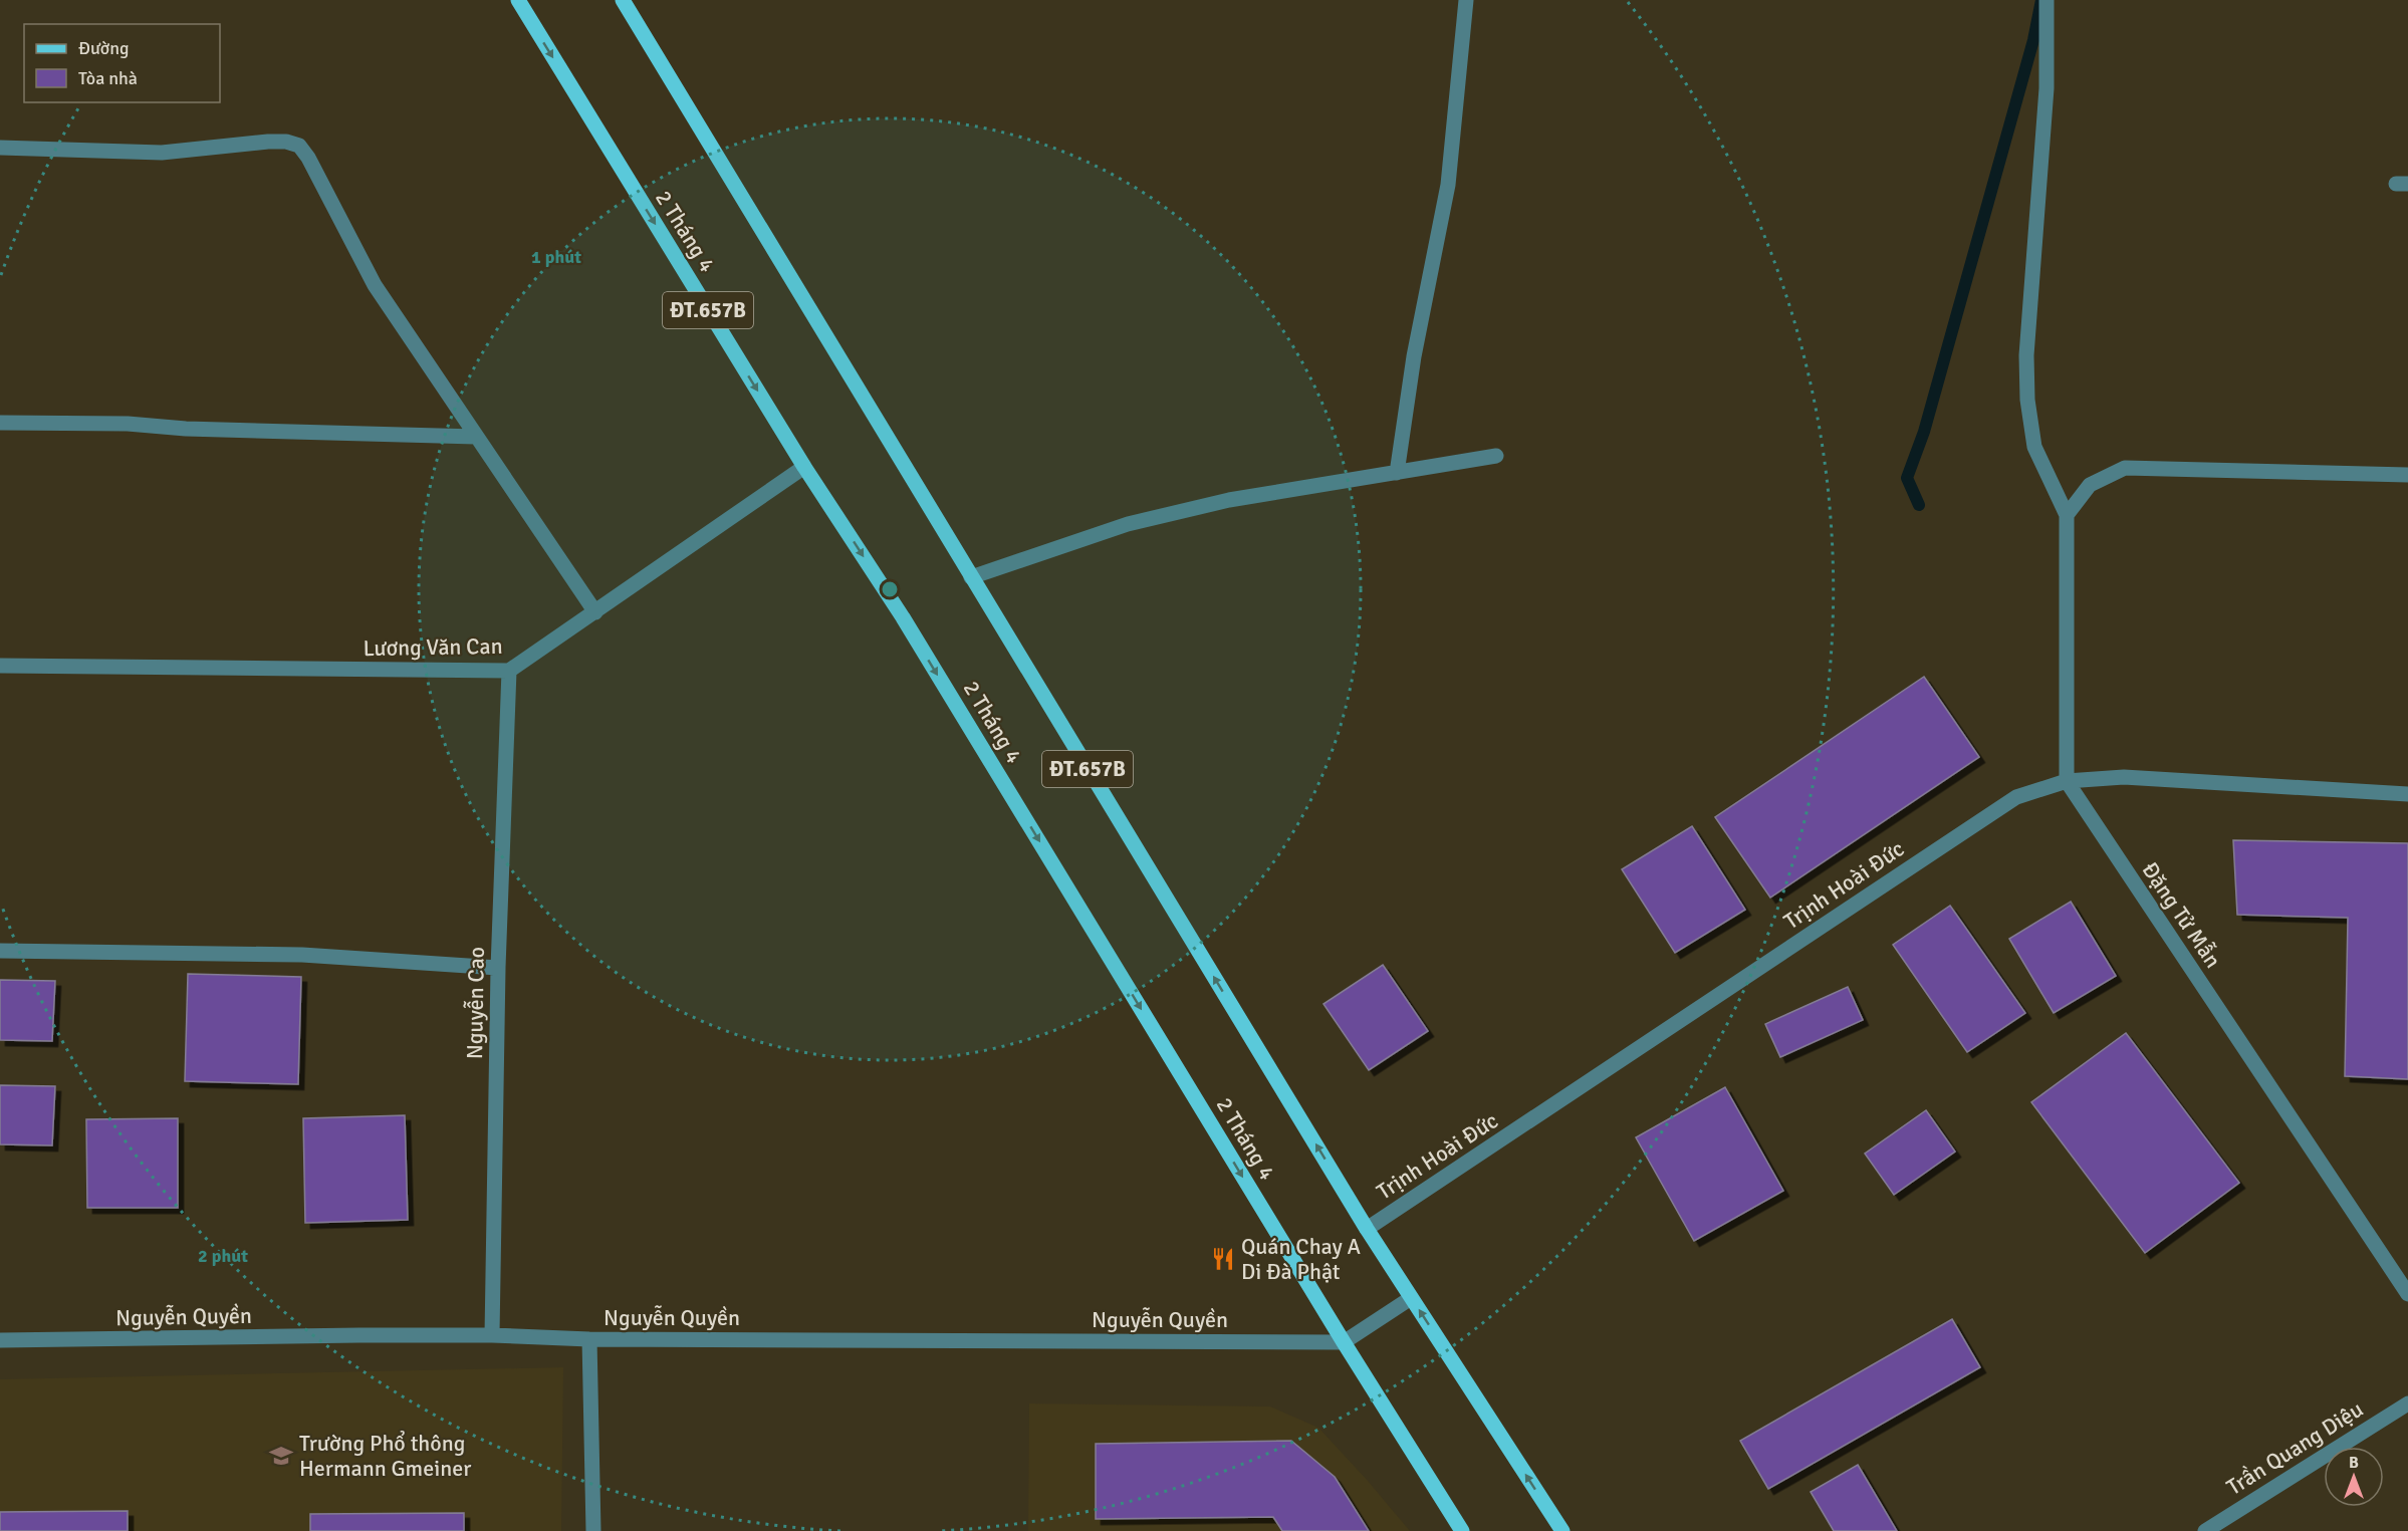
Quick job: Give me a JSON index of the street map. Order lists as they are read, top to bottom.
{
  "streets": {
    "main road": ["2 Tháng 4", "ĐT.657B"],
    "street": [
      "Lương Văn Can",
      "Trịnh Hoài Đức",
      "Đặng Tử Mẫn",
      "Nguyễn Cao",
      "Nguyễn Quyền",
      "Trần Quang Diệu"
    ]
  },
  "crossings": [
    ["2 Tháng 4", "Lương Văn Can"],
    ["2 Tháng 4", "Nguyễn Quyền"],
    ["ĐT.657B", "Trịnh Hoài Đức"],
    ["Lương Văn Can", "Nguyễn Cao"],
    ["Trịnh Hoài Đức", "Đặng Tử Mẫn"],
    ["Nguyễn Cao", "Nguyễn Quyền"]
  ],
  "places": {
    "restaurant": ["Quán Chay A Di Đà Phật"],
    "school or university": ["Trường Phổ thông Hermann Gmeiner"]
  },
  "legend": ["Đường", "Tòa nhà"],
  "north": "top",
  "rings": ["1 phút", "2 phút"]
}
